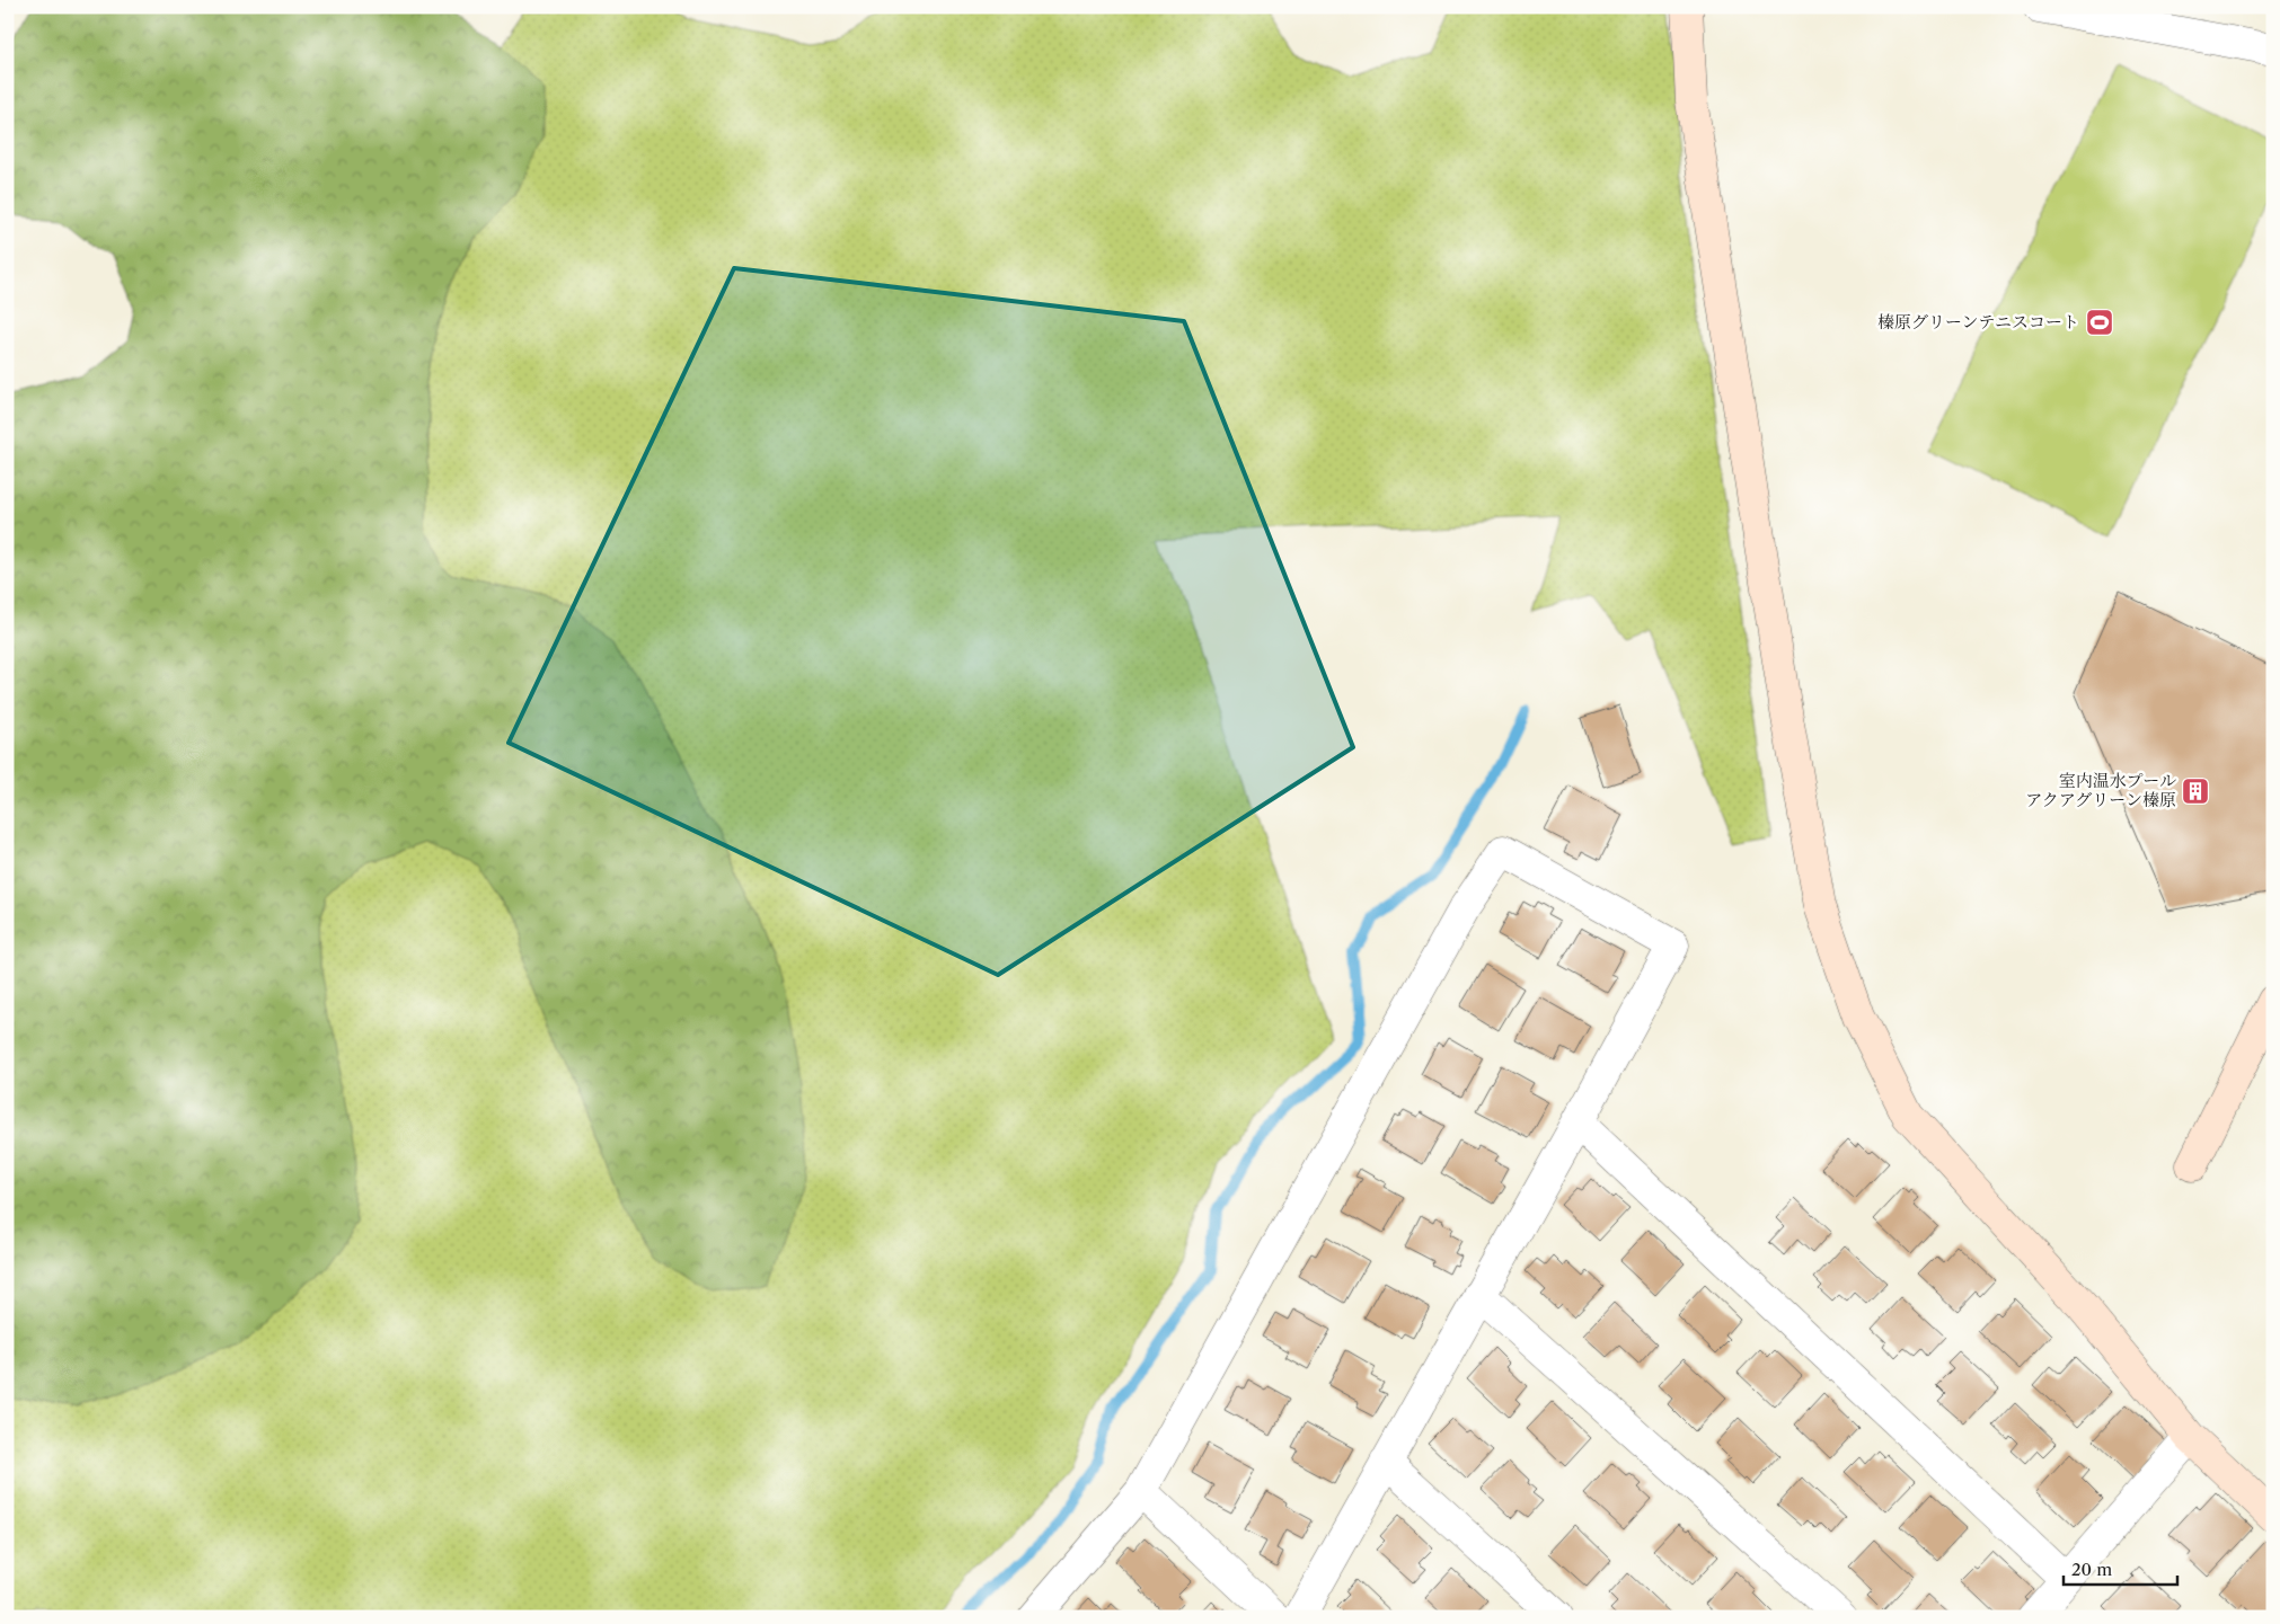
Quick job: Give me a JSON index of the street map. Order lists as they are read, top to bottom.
{
  "places": {
    "sports": ["榛原グリーンテニスコート"],
    "building": ["室内温水プール アクアグリーン榛原"]
  },
  "scale_bar": "20 m"
}
